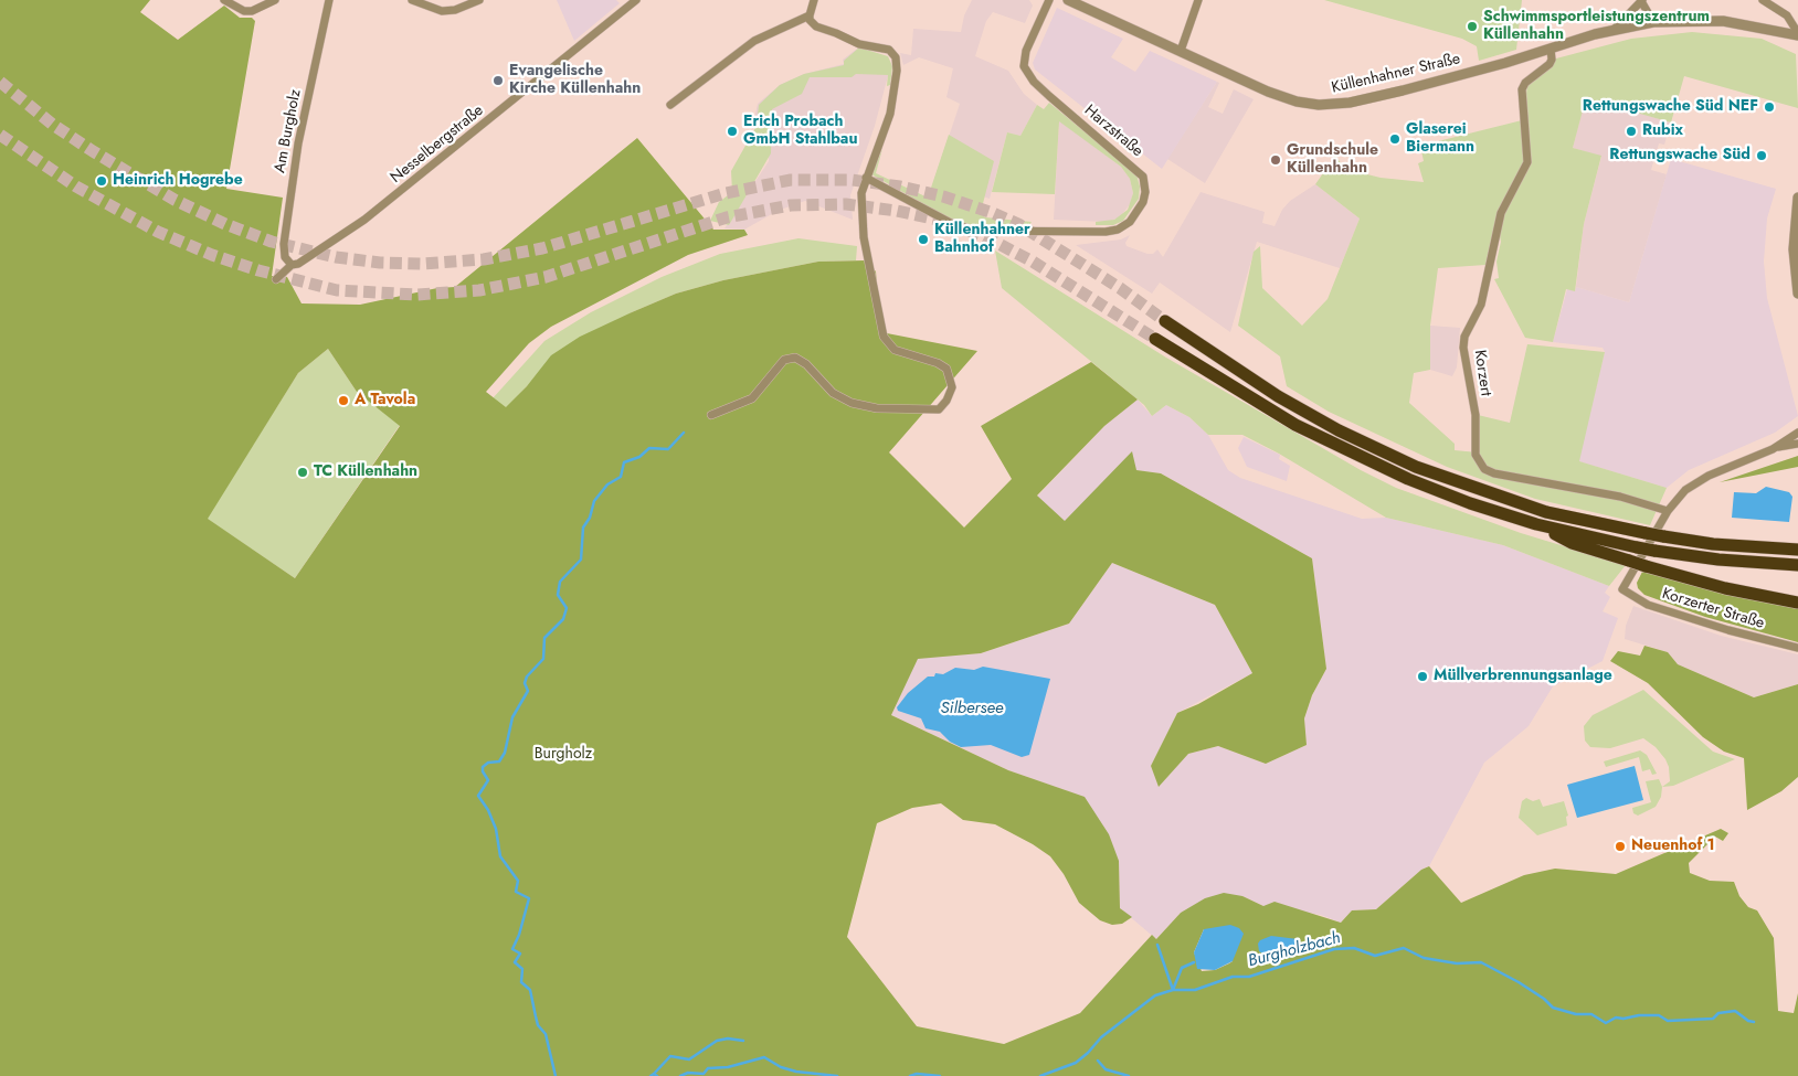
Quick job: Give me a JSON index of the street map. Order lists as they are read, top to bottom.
{
  "streets": {
    "street": [
      "Küllenhahner Straße",
      "Am Burgholz",
      "Harzstraße",
      "Nesselbergstraße",
      "Korzert",
      "Korzerter Straße"
    ]
  },
  "crossings": [
    ["Küllenhahner Straße", "Korzert"],
    ["Am Burgholz", "Nesselbergstraße"],
    ["Korzert", "Korzerter Straße"]
  ],
  "water": ["Silbersee", "Burgholzbach"],
  "parks": ["Burgholz"],
  "places": [
    "Schwimmsportleistungszentrum Küllenhahn",
    "Evangelische Kirche Küllenhahn",
    "Rettungswache Süd NEF",
    "Erich Probach GmbH Stahlbau",
    "Rubix",
    "Glaserei Biermann",
    "Rettungswache Süd",
    "Grundschule Küllenhahn",
    "Heinrich Hogrebe",
    "Küllenhahner Bahnhof",
    "A Tavola",
    "TC Küllenhahn",
    "Müllverbrennungsanlage",
    "Neuenhof 1"
  ]
}
